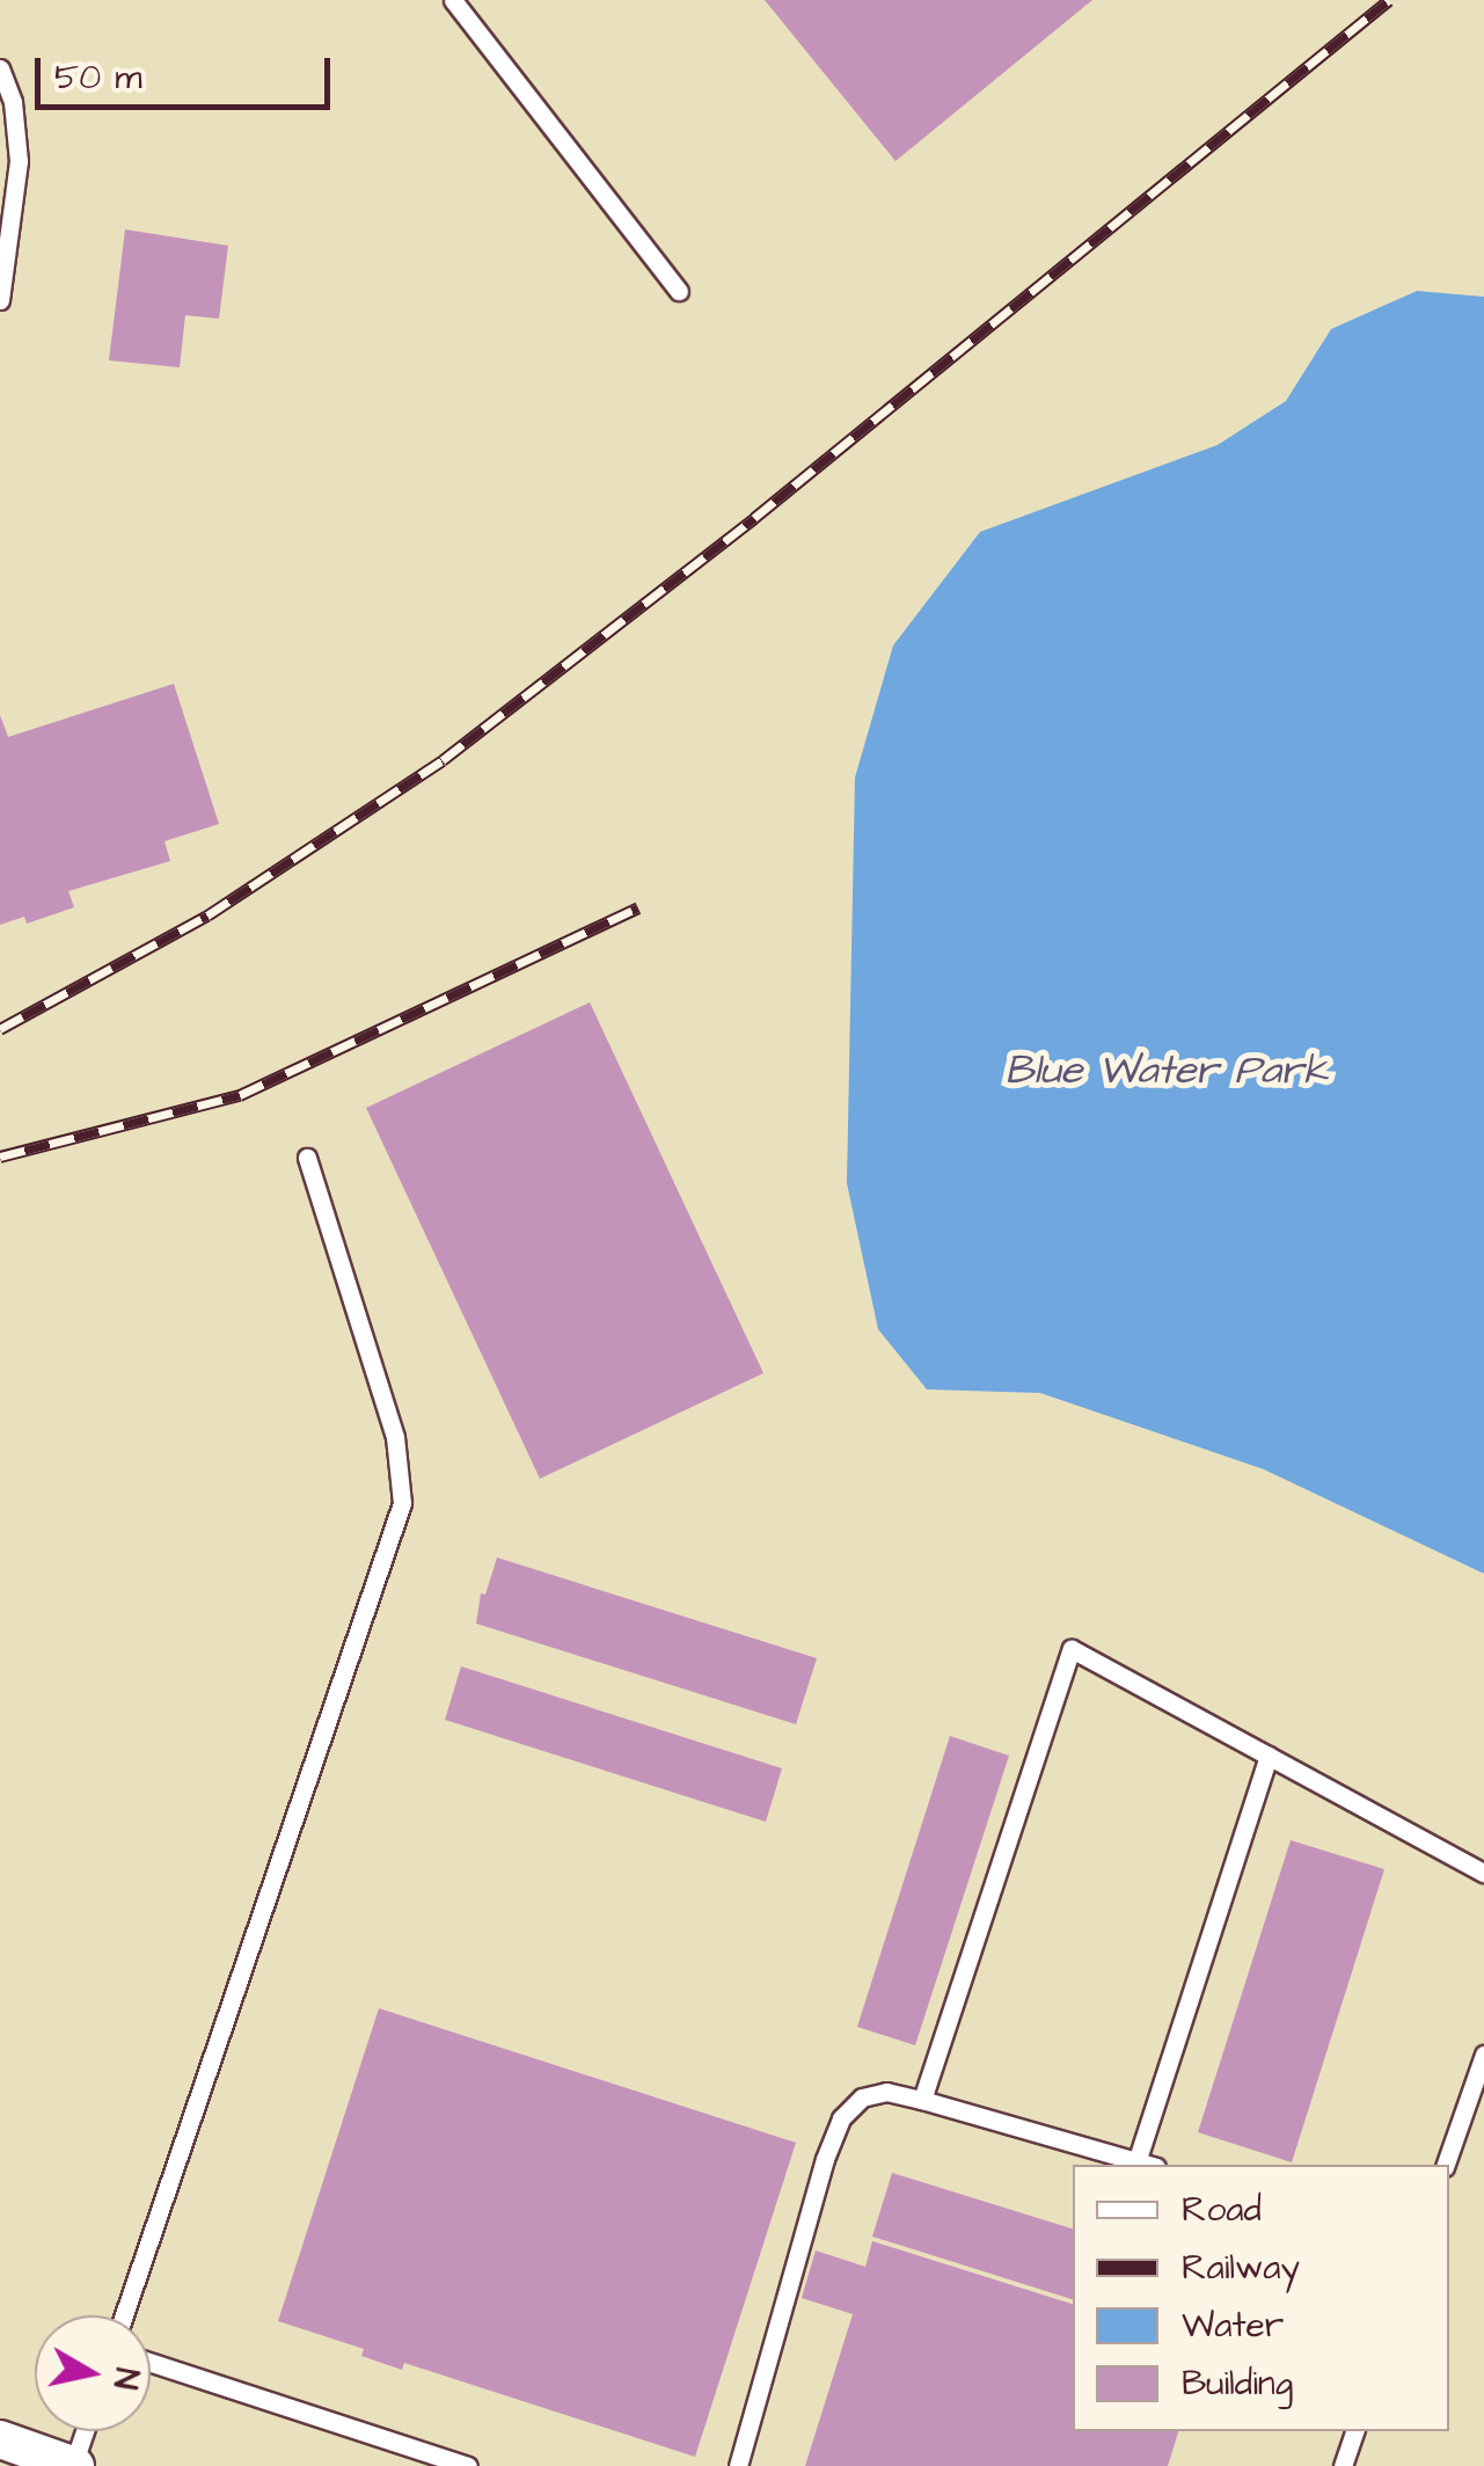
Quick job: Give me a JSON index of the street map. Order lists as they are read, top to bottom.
{
  "water": ["Blue Water Park"],
  "legend": [
    "Road",
    "Railway",
    "Water",
    "Building"
  ],
  "scale_bar": "50 m",
  "north": "right"
}
